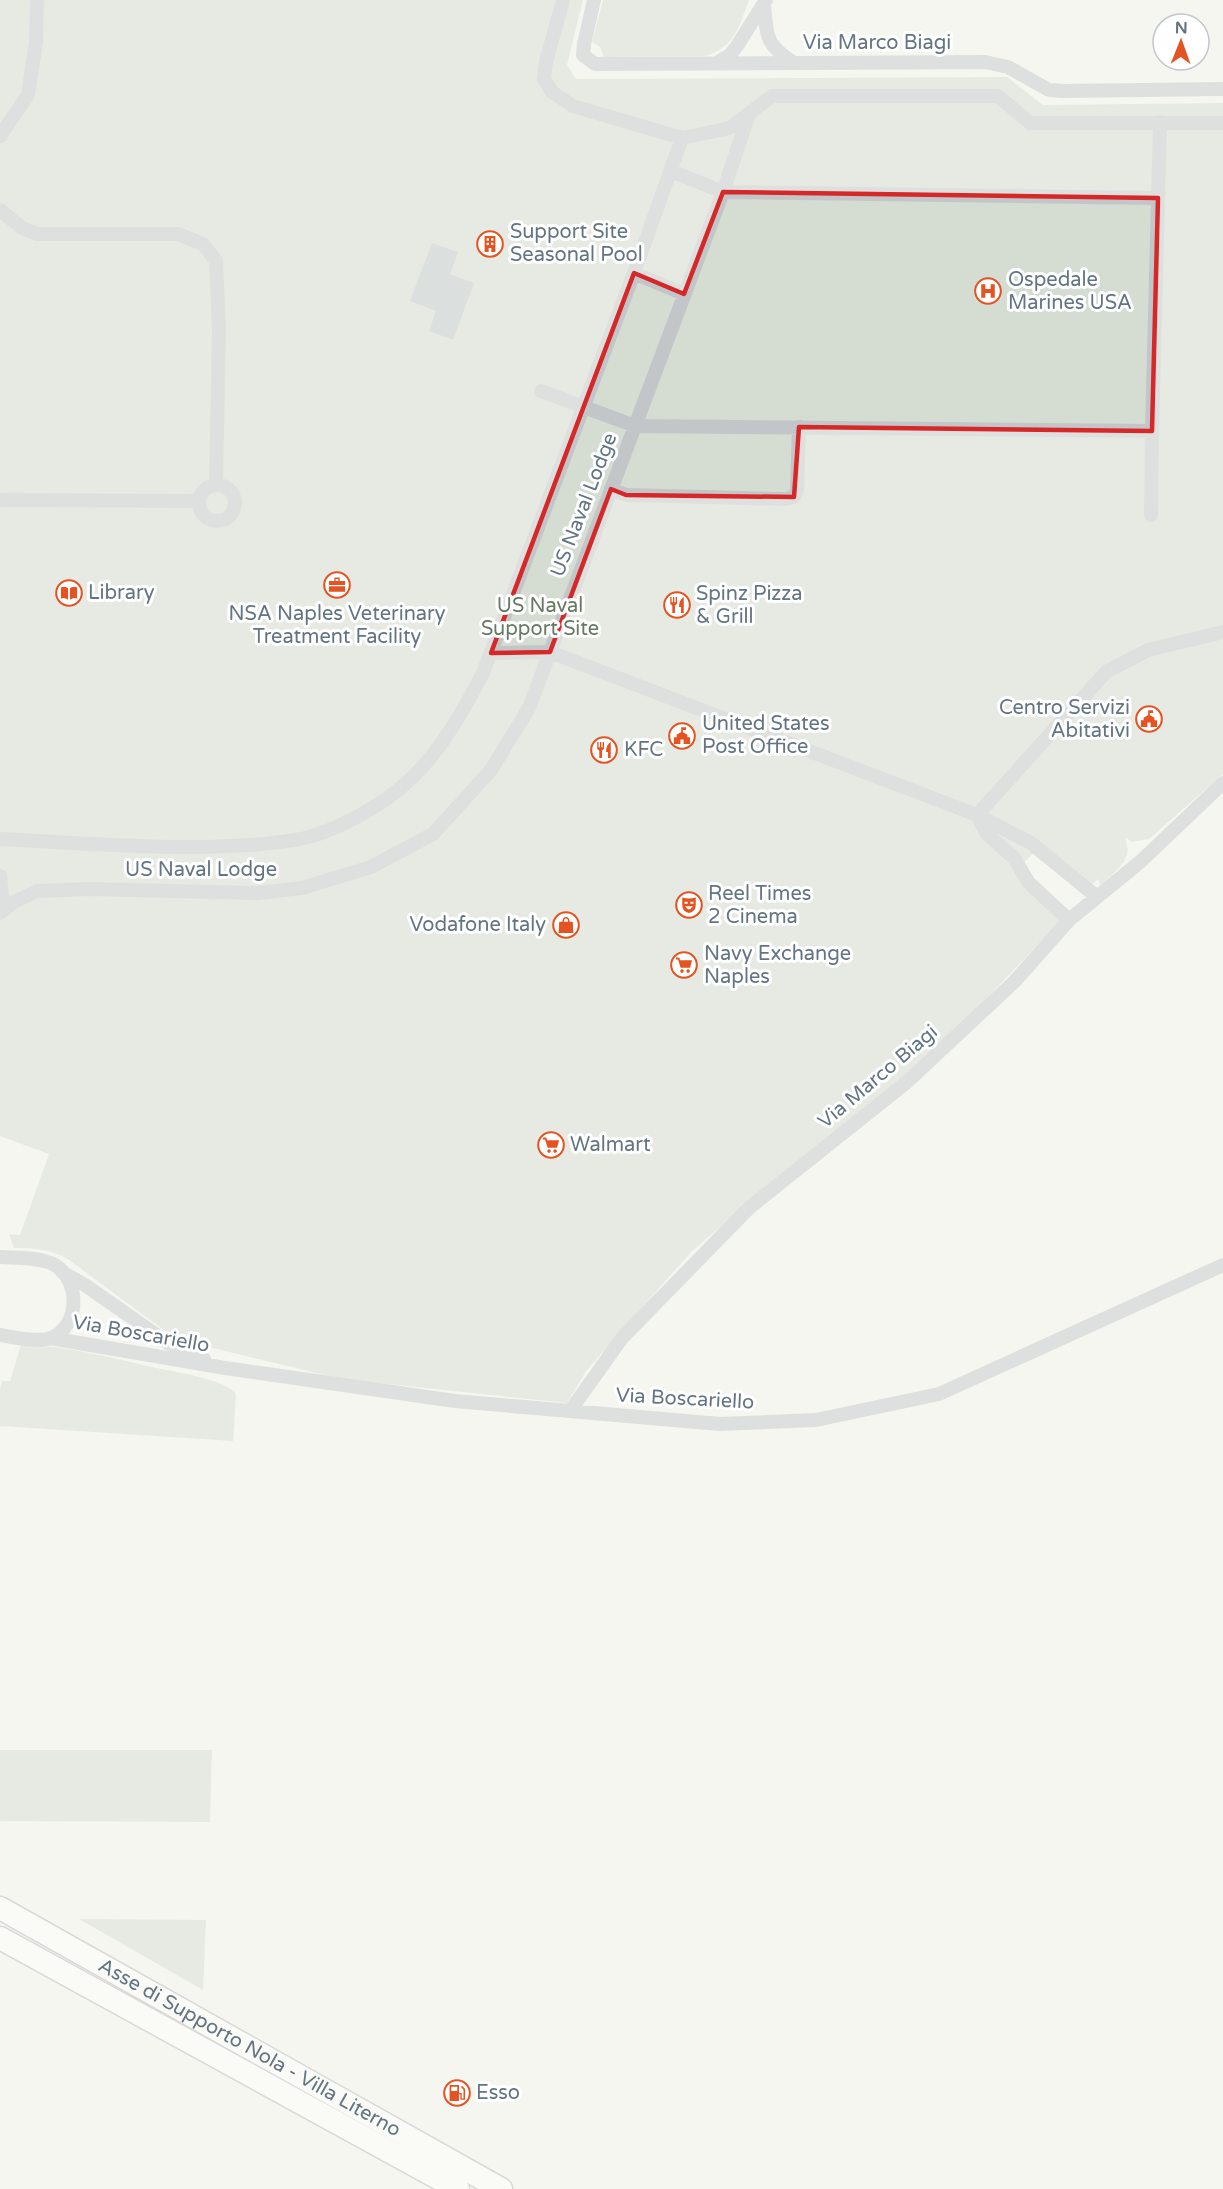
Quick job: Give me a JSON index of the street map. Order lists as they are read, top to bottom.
{
  "streets": {
    "highway": ["Asse di Supporto Nola - Villa Literno"],
    "street": ["Via Marco Biagi", "US Naval Lodge", "Via Boscariello"]
  },
  "crossings": [
    ["Via Marco Biagi", "Via Boscariello"]
  ],
  "parks": ["US Naval Support Site"],
  "places": {
    "building": ["Support Site Seasonal Pool"],
    "hospital": ["Ospedale Marines USA"],
    "office": ["NSA Naples Veterinary Treatment Facility"],
    "library": ["Library"],
    "restaurant": ["Spinz Pizza & Grill", "KFC"],
    "public building": ["Centro Servizi Abitativi", "United States Post Office"],
    "theatre": ["Reel Times 2 Cinema"],
    "shop": ["Vodafone Italy"],
    "supermarket": ["Navy Exchange Naples", "Walmart"],
    "fuel station": ["Esso"]
  },
  "north": "top"
}
